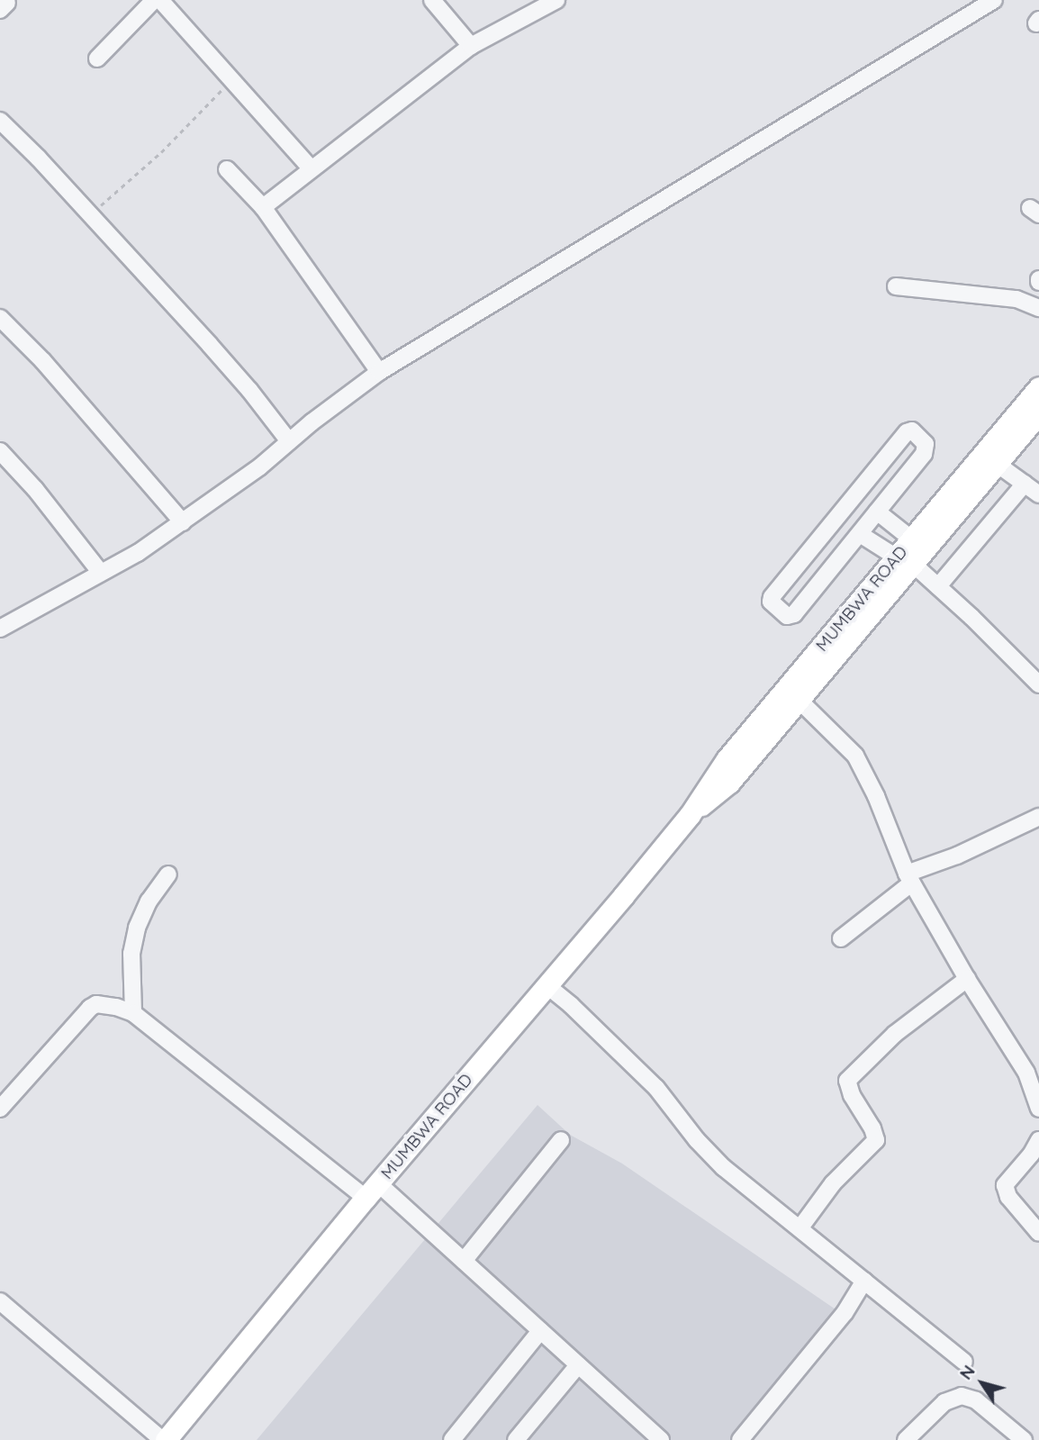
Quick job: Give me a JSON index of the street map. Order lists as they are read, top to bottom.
{
  "streets": {
    "main road": ["MUMBWA ROAD"]
  },
  "north": "top left"
}
